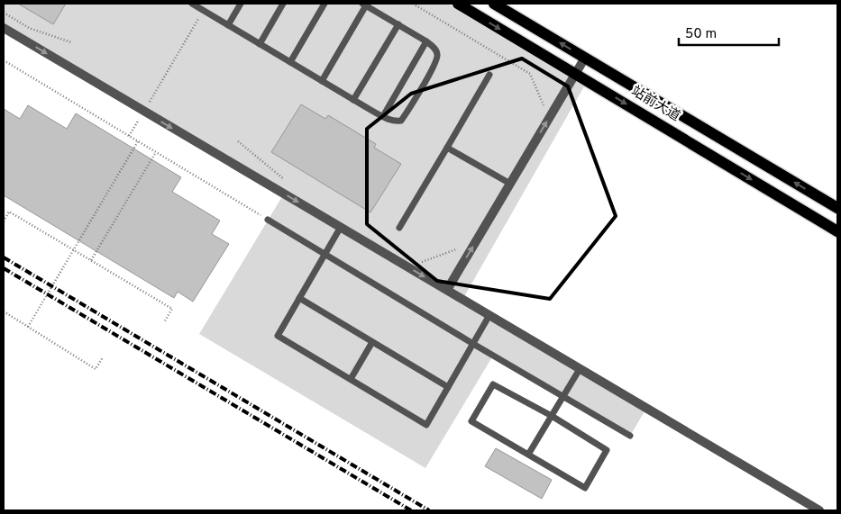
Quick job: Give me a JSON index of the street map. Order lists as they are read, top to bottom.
{
  "streets": {
    "main road": ["站前大道"]
  },
  "scale_bar": "50 m"
}
